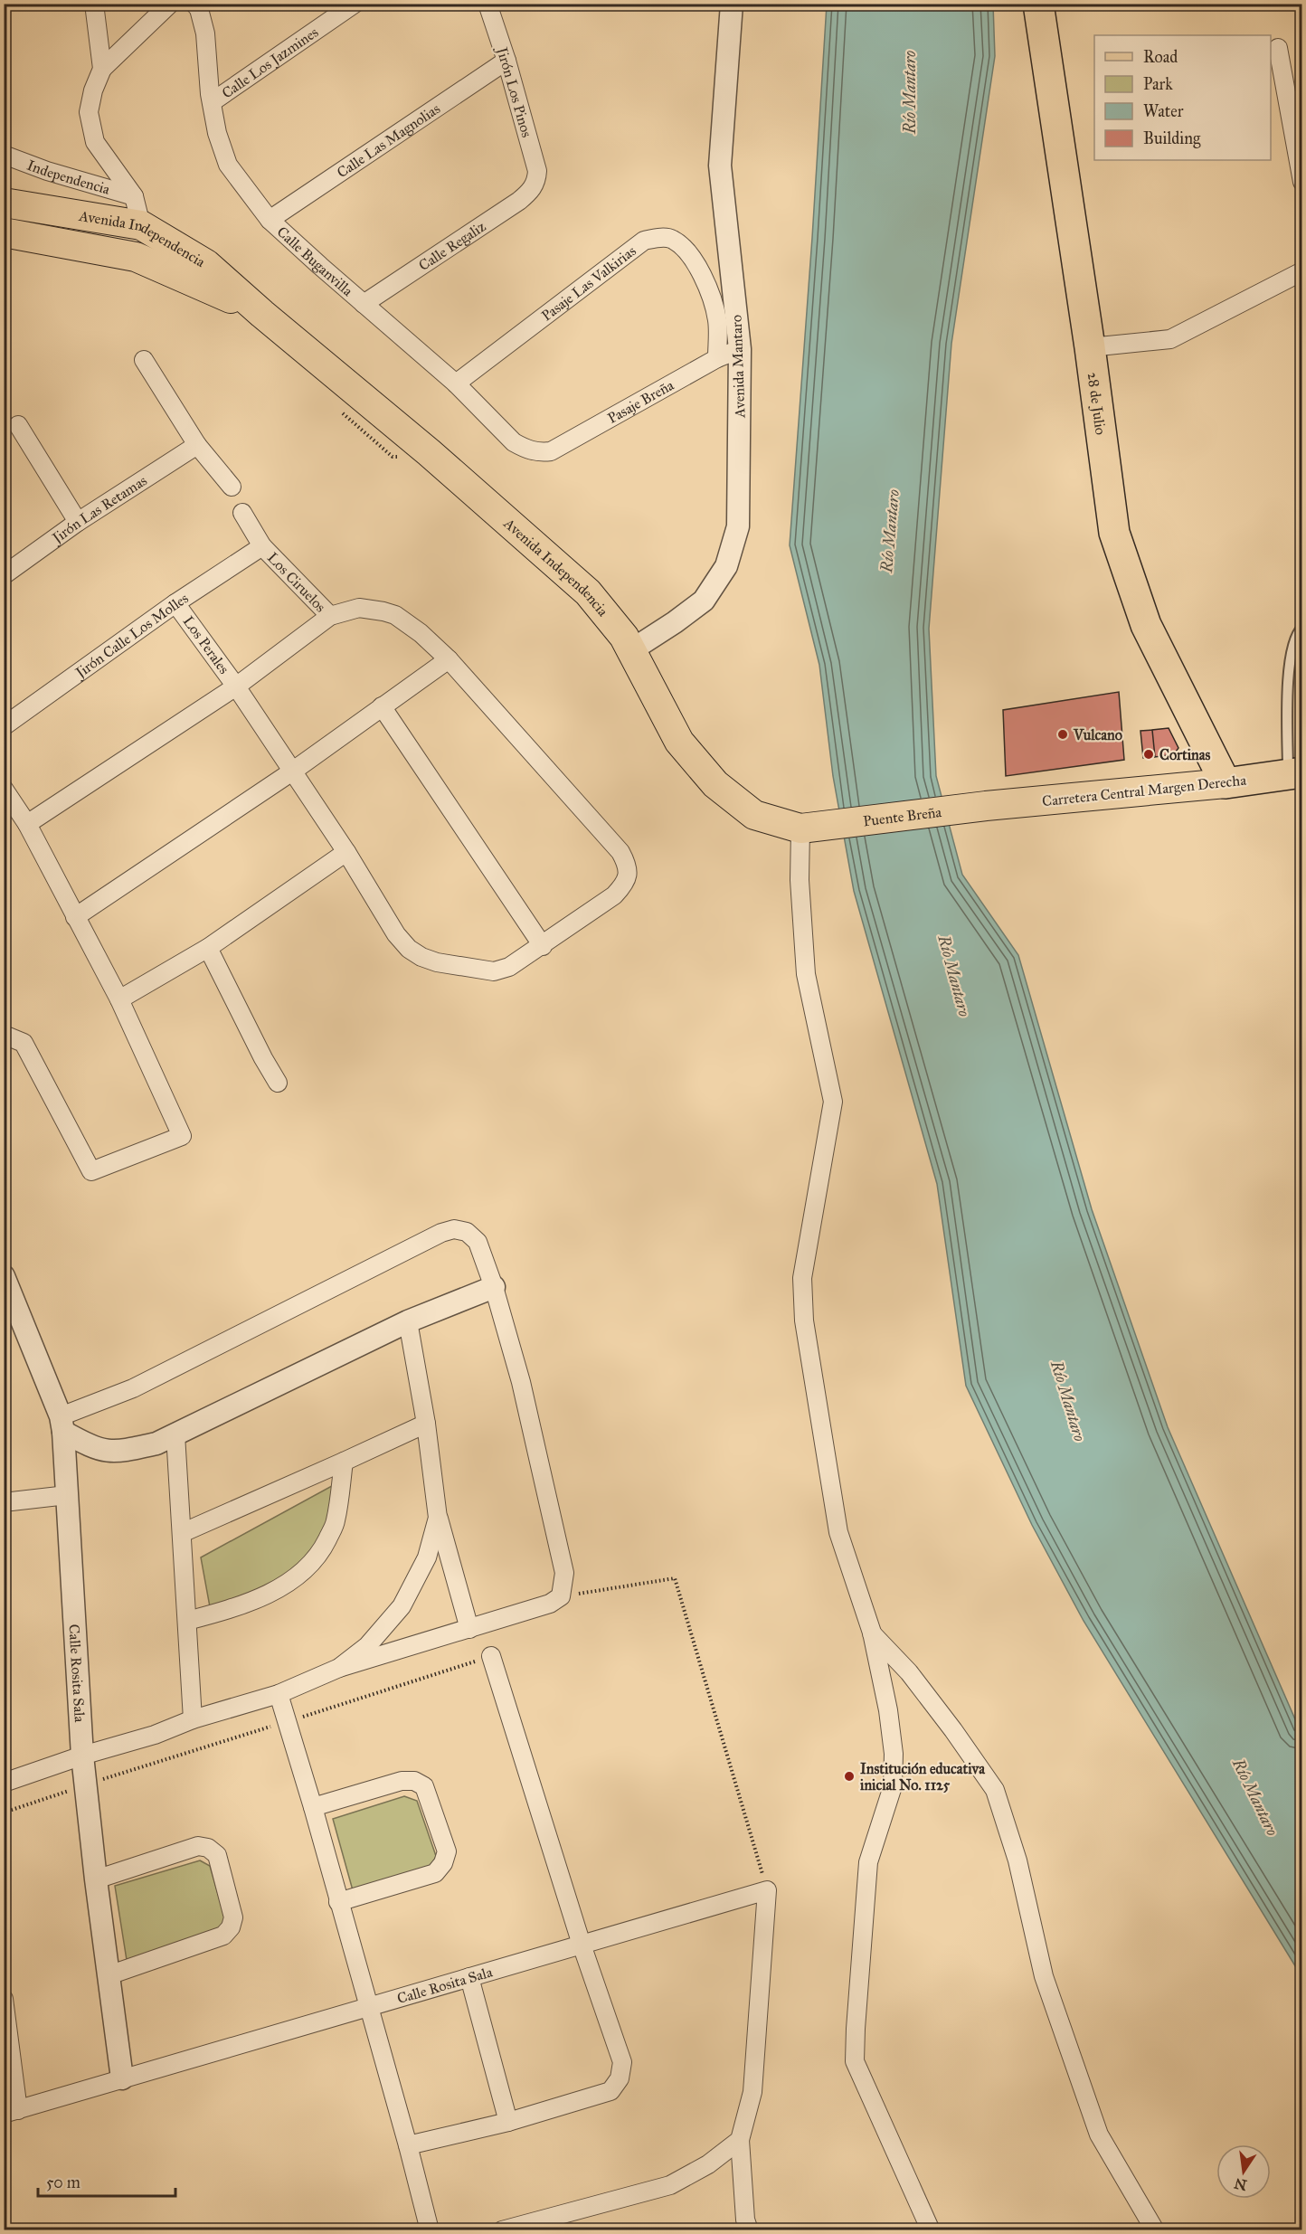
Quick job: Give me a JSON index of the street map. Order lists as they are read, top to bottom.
{
  "streets": {
    "highway": ["28 de Julio", "Carretera Central Margen Derecha"],
    "main road": ["Avenida Independencia", "Puente Breña"],
    "street": [
      "Calle Los Jazmines",
      "Jirón Los Pinos",
      "Calle Las Magnolias",
      "Independencia",
      "Calle Regaliz",
      "Calle Buganvilla",
      "Pasaje Las Valkirias",
      "Avenida Mantaro",
      "Pasaje Breña",
      "Jirón Las Retamas",
      "Los Ciruelos",
      "Jirón Calle Los Molles",
      "Los Perales",
      "Calle Rosita Sala"
    ]
  },
  "crossings": [
    ["Calle Los Jazmines", "Calle Buganvilla"],
    ["Jirón Los Pinos", "Calle Las Magnolias"],
    ["Jirón Los Pinos", "Calle Regaliz"],
    ["Calle Las Magnolias", "Calle Buganvilla"],
    ["Avenida Independencia", "Avenida Mantaro"],
    ["Avenida Independencia", "Puente Breña"],
    ["Calle Regaliz", "Calle Buganvilla"],
    ["Calle Buganvilla", "Pasaje Las Valkirias"],
    ["Calle Buganvilla", "Pasaje Breña"],
    ["Pasaje Las Valkirias", "Pasaje Breña"],
    ["Avenida Mantaro", "Pasaje Breña"],
    ["28 de Julio", "Carretera Central Margen Derecha"],
    ["Los Ciruelos", "Jirón Calle Los Molles"],
    ["Jirón Calle Los Molles", "Los Perales"],
    ["Carretera Central Margen Derecha", "Puente Breña"]
  ],
  "water": ["Río Mantaro"],
  "places": ["Vulcano", "Cortinas", "Institución educativa inicial No. 1125"],
  "legend": [
    "Road",
    "Park",
    "Water",
    "Building"
  ],
  "scale_bar": "50 m",
  "north": "bottom"
}
